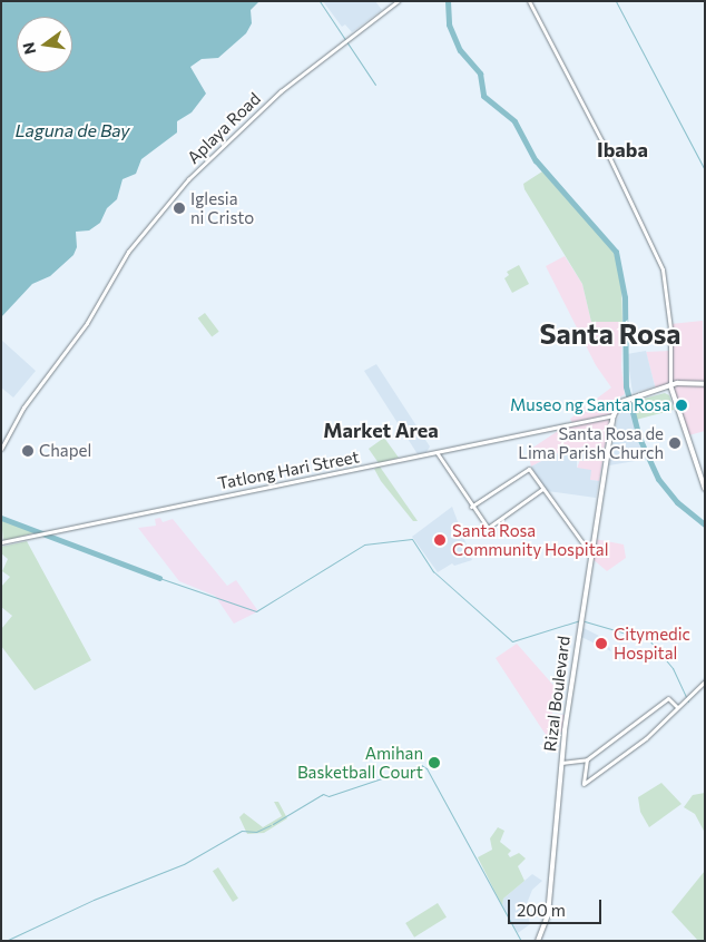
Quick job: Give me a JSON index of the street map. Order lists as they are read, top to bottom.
{
  "streets": {
    "main road": ["Rizal Boulevard"],
    "street": ["Aplaya Road", "Tatlong Hari Street"]
  },
  "crossings": [
    ["Tatlong Hari Street", "Rizal Boulevard"]
  ],
  "districts": ["Ibaba", "Santa Rosa", "Market Area"],
  "water": ["Laguna de Bay"],
  "places": [
    "Iglesia ni Cristo",
    "Museo ng Santa Rosa",
    "Santa Rosa de Lima Parish Church",
    "Chapel",
    "Santa Rosa Community Hospital",
    "Citymedic Hospital",
    "Amihan Basketball Court"
  ],
  "scale_bar": "200 m",
  "north": "left"
}
